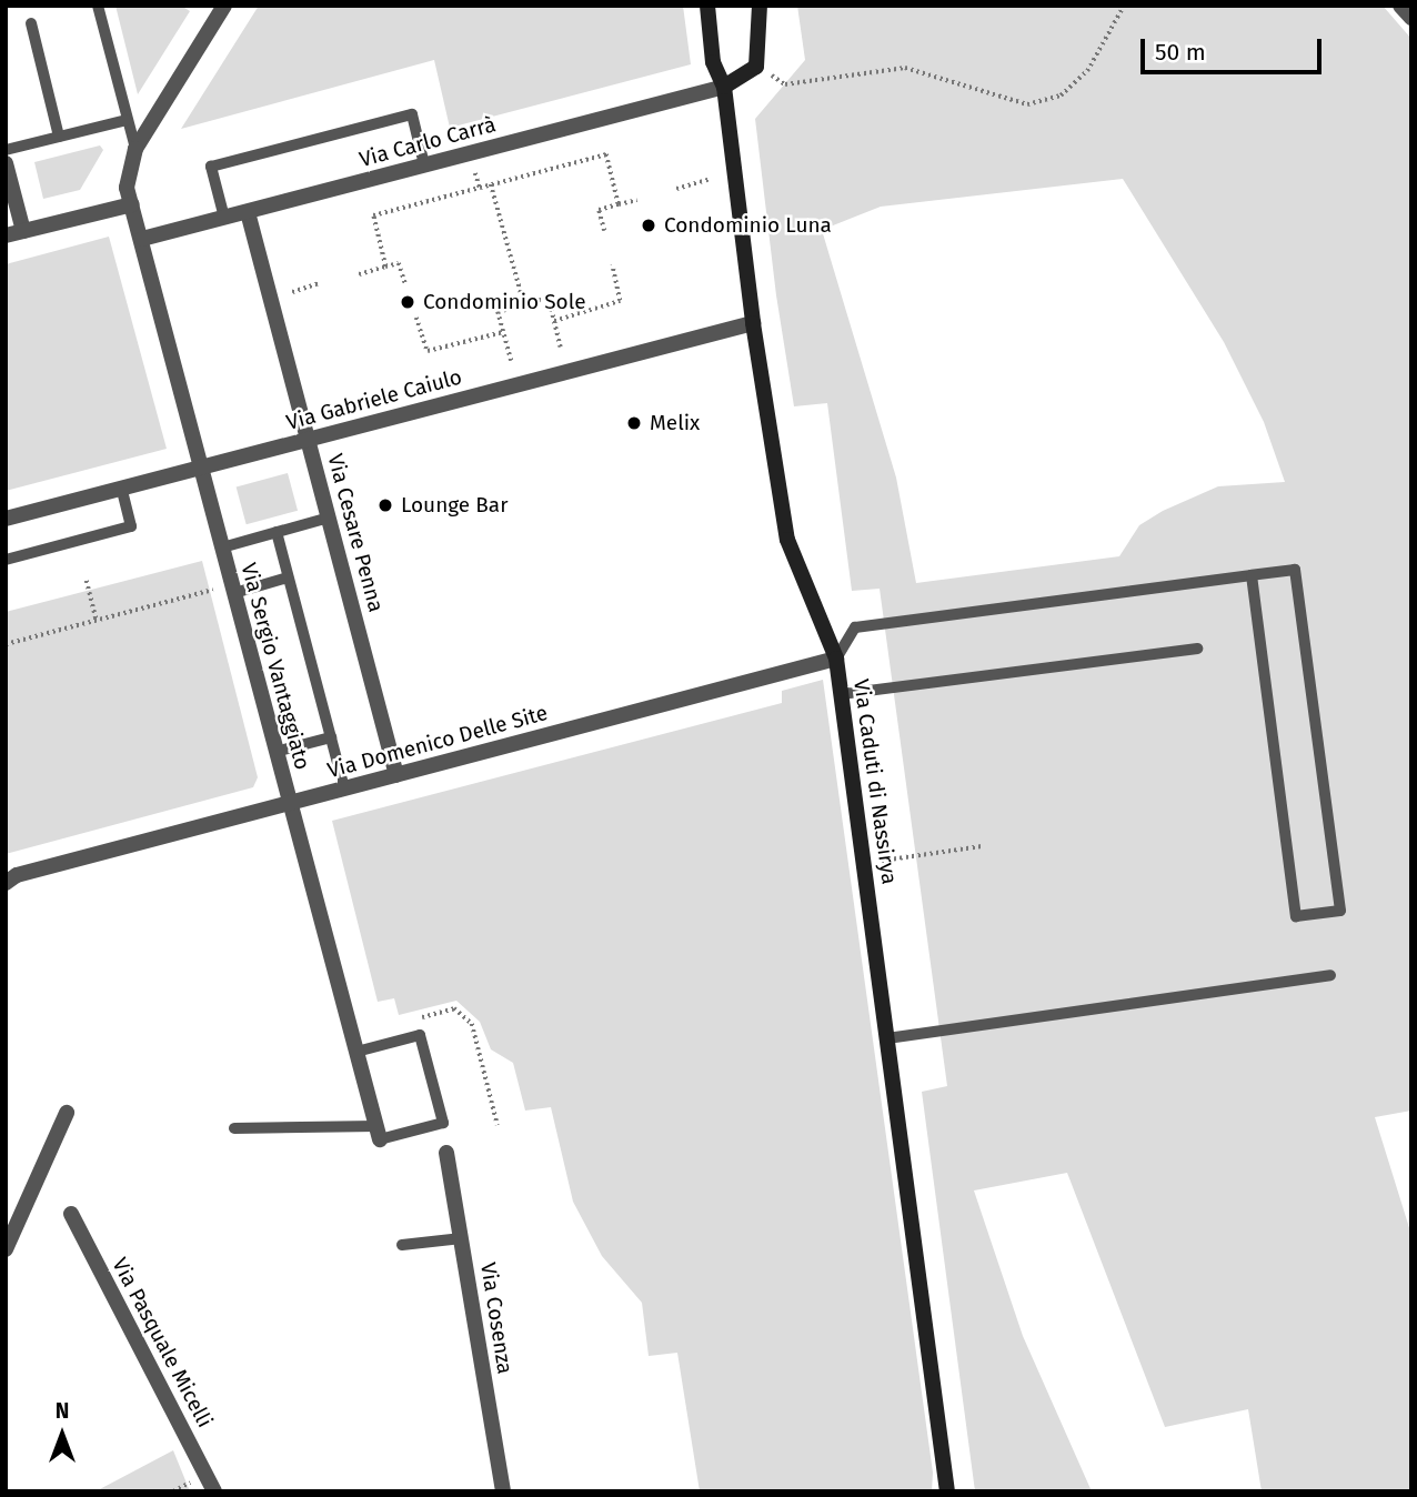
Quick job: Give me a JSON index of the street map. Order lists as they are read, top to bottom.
{
  "streets": {
    "street": [
      "Via Carlo Carrà",
      "Via Gabriele Caiulo",
      "Via Cesare Penna",
      "Via Sergio Vantaggiato",
      "Via Domenico Delle Site",
      "Via Caduti di Nassirya",
      "Via Cosenza",
      "Via Pasquale Micelli"
    ]
  },
  "crossings": [
    ["Via Carlo Carrà", "Via Cesare Penna"],
    ["Via Carlo Carrà", "Via Sergio Vantaggiato"],
    ["Via Carlo Carrà", "Via Caduti di Nassirya"],
    ["Via Gabriele Caiulo", "Via Cesare Penna"],
    ["Via Gabriele Caiulo", "Via Sergio Vantaggiato"],
    ["Via Gabriele Caiulo", "Via Caduti di Nassirya"],
    ["Via Cesare Penna", "Via Domenico Delle Site"],
    ["Via Sergio Vantaggiato", "Via Domenico Delle Site"],
    ["Via Domenico Delle Site", "Via Caduti di Nassirya"]
  ],
  "places": [
    "Condominio Luna",
    "Condominio Sole",
    "Melix",
    "Lounge Bar"
  ],
  "scale_bar": "50 m",
  "north": "top"
}
